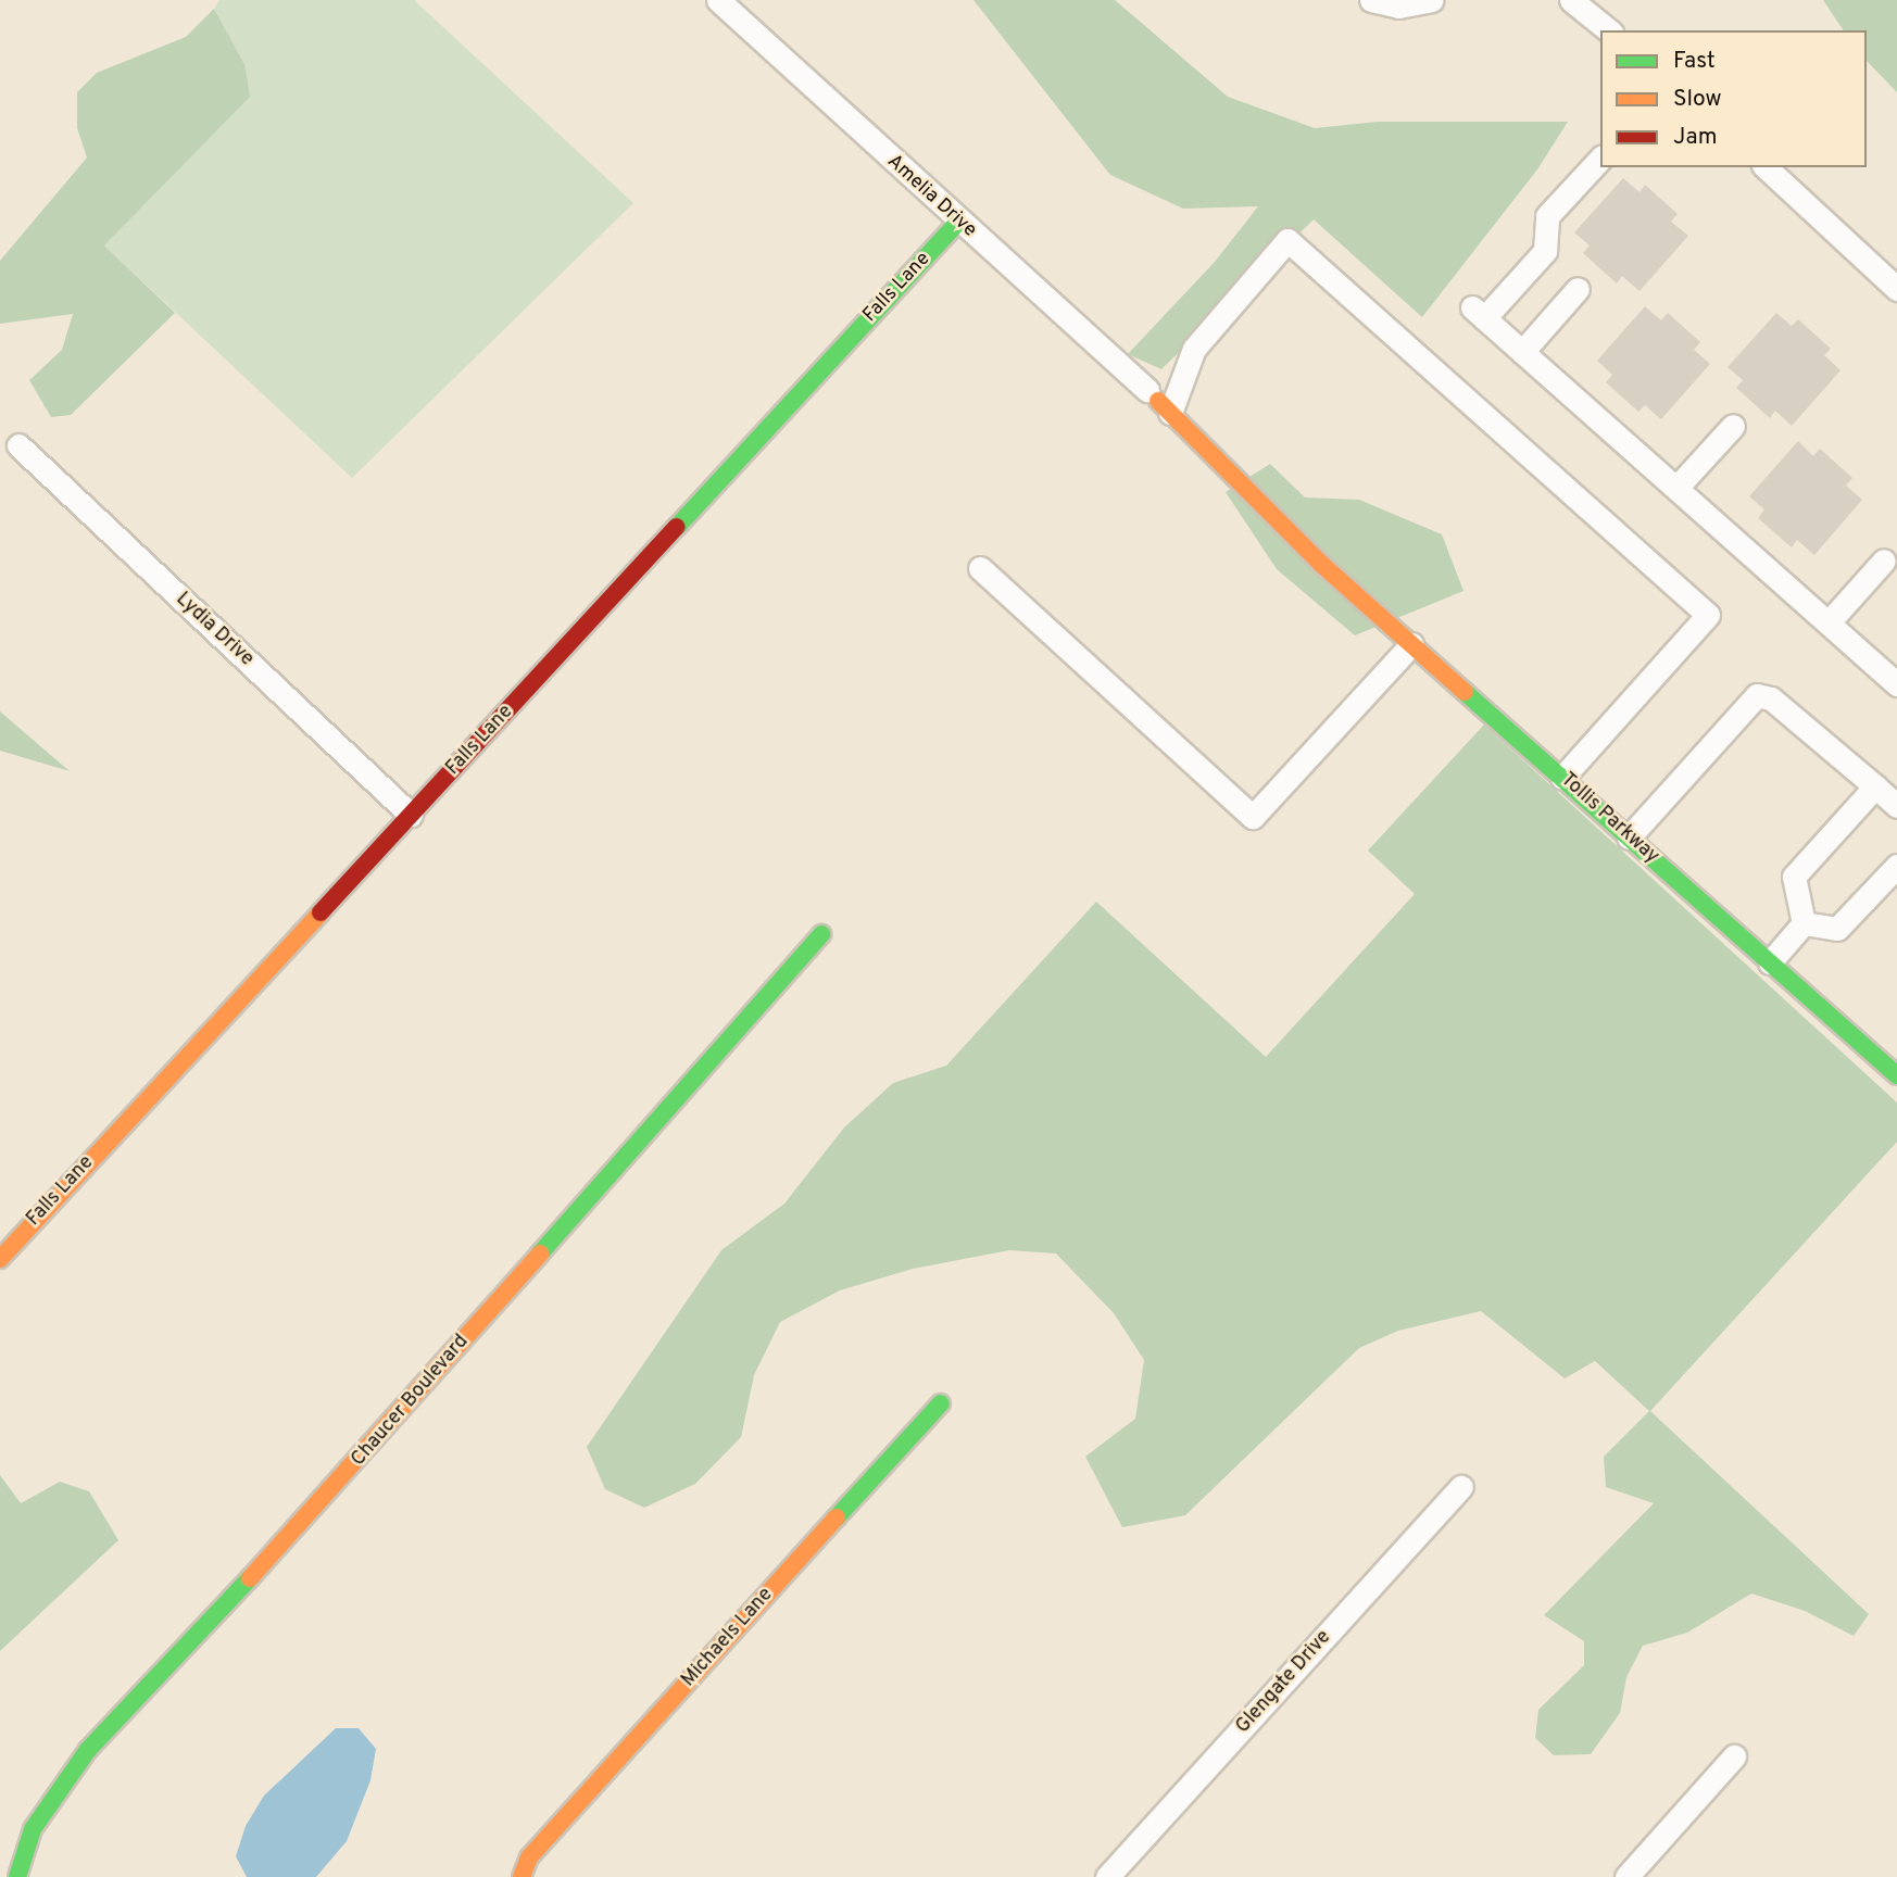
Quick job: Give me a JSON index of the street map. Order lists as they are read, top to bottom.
{
  "streets": {
    "street": [
      "Amelia Drive",
      "Falls Lane",
      "Lydia Drive",
      "Tollis Parkway",
      "Chaucer Boulevard",
      "Michaels Lane",
      "Glengate Drive"
    ]
  },
  "crossings": [
    ["Amelia Drive", "Falls Lane"],
    ["Amelia Drive", "Tollis Parkway"],
    ["Falls Lane", "Lydia Drive"]
  ],
  "legend": ["Fast", "Slow", "Jam"]
}
